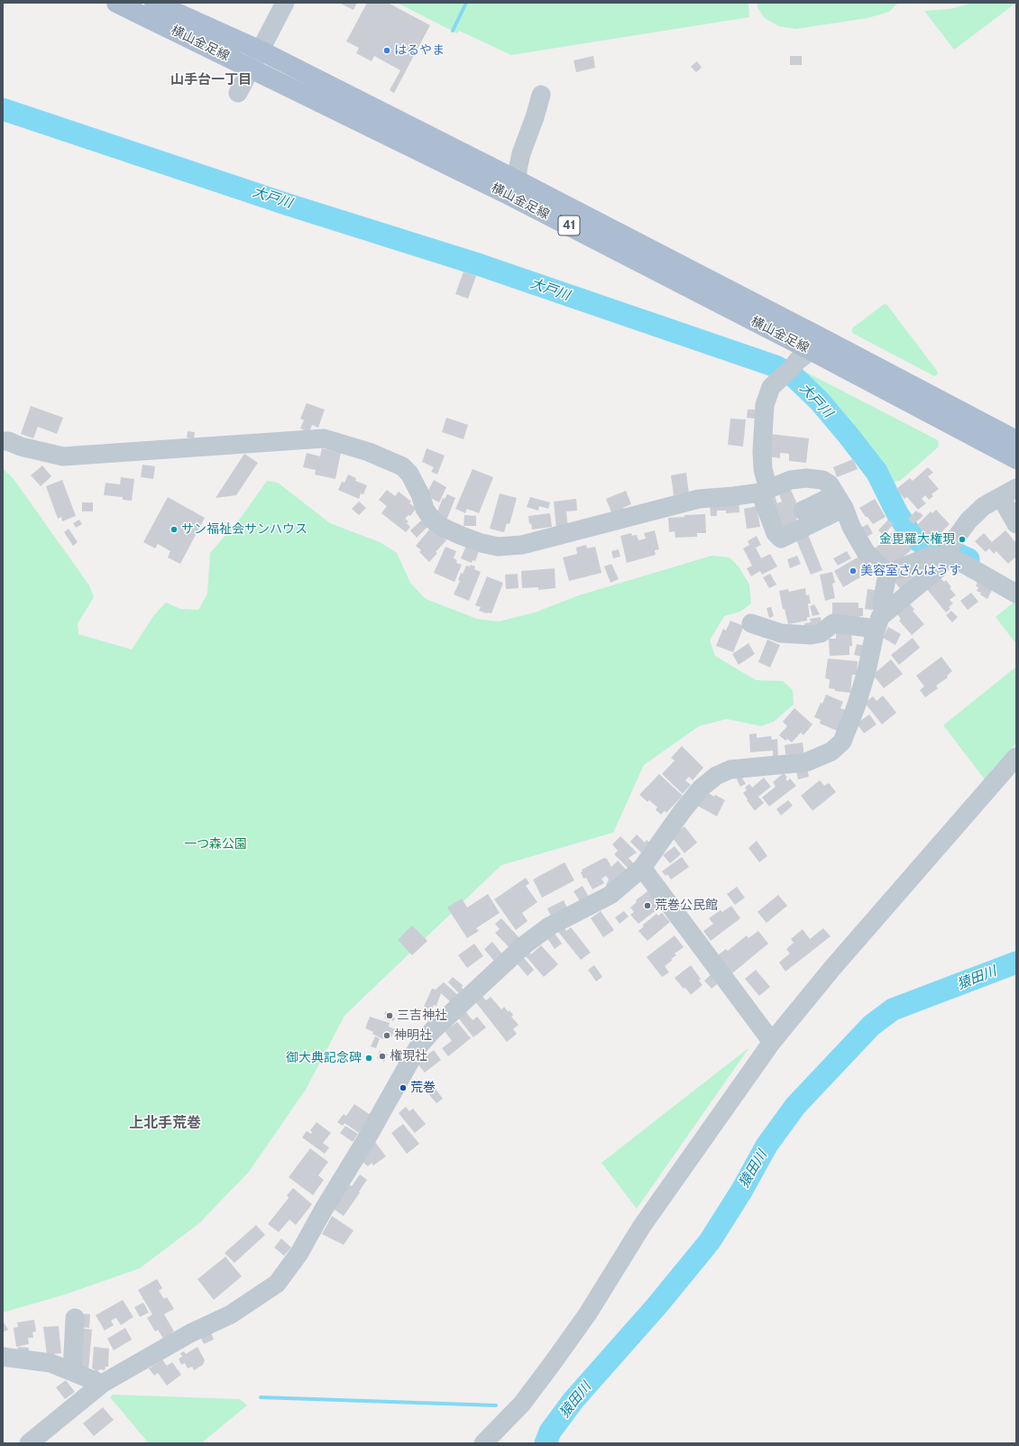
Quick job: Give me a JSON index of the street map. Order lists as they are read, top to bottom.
{
  "streets": {
    "main road": ["横山金足線", "41"]
  },
  "districts": ["山手台一丁目", "上北手荒巻"],
  "water": ["大戸川", "猿田川"],
  "parks": ["一つ森公園"],
  "places": [
    "はるやま",
    "サン福祉会サンハウス",
    "金毘羅大権現",
    "美容室さんはうす",
    "荒巻公民館",
    "三吉神社",
    "神明社",
    "権現社",
    "御大典記念碑",
    "荒巻"
  ]
}
